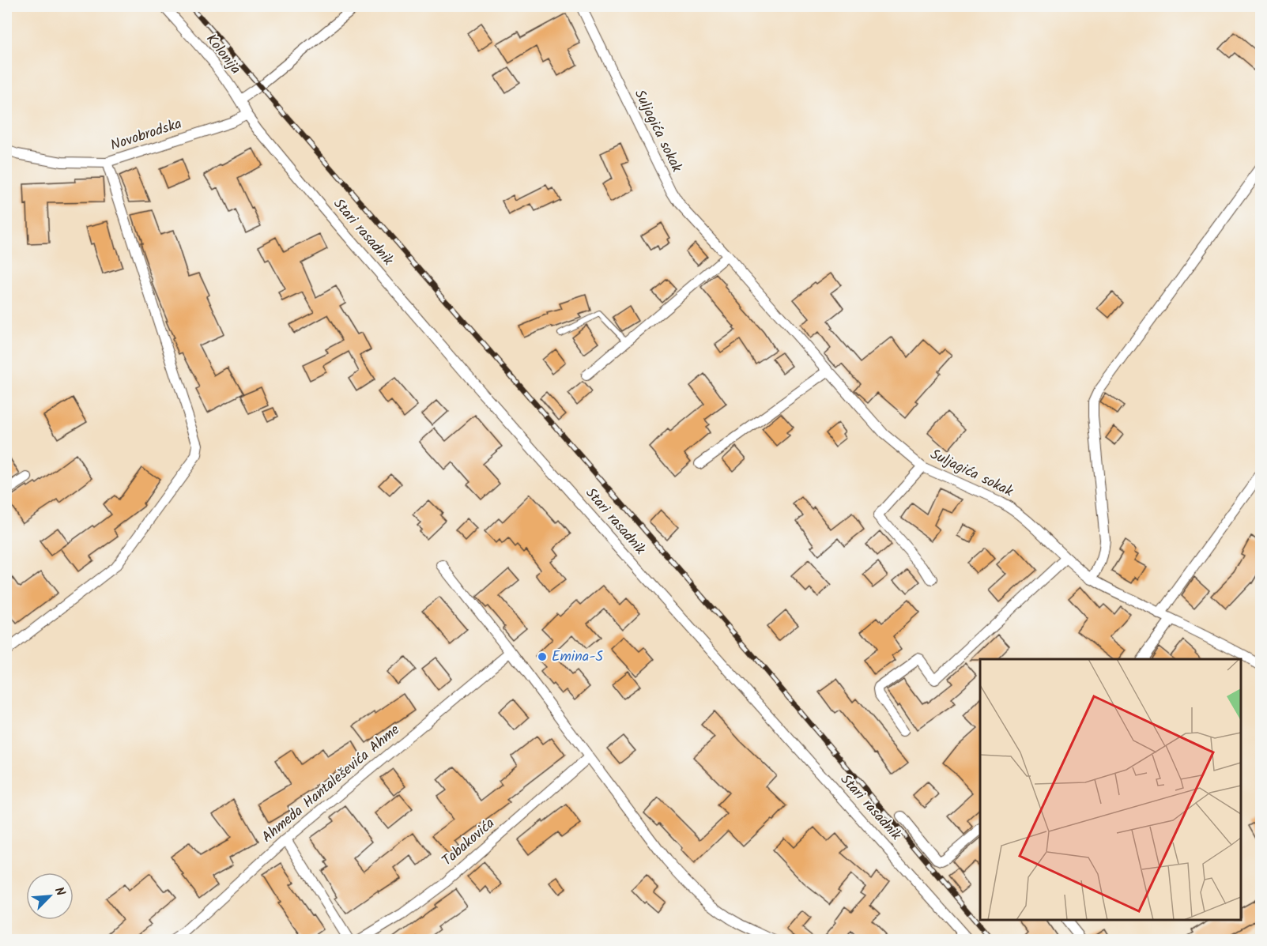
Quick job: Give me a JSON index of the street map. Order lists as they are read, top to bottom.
{
  "streets": {
    "street": [
      "Kolonija",
      "Suljagića sokak",
      "Novobrodska",
      "Stari rasadnik",
      "Ahmeda Hantaleševića Ahme",
      "Tabakovića"
    ]
  },
  "crossings": [
    ["Novobrodska", "Stari rasadnik"]
  ],
  "places": ["Emina-S"],
  "north": "top right"
}
